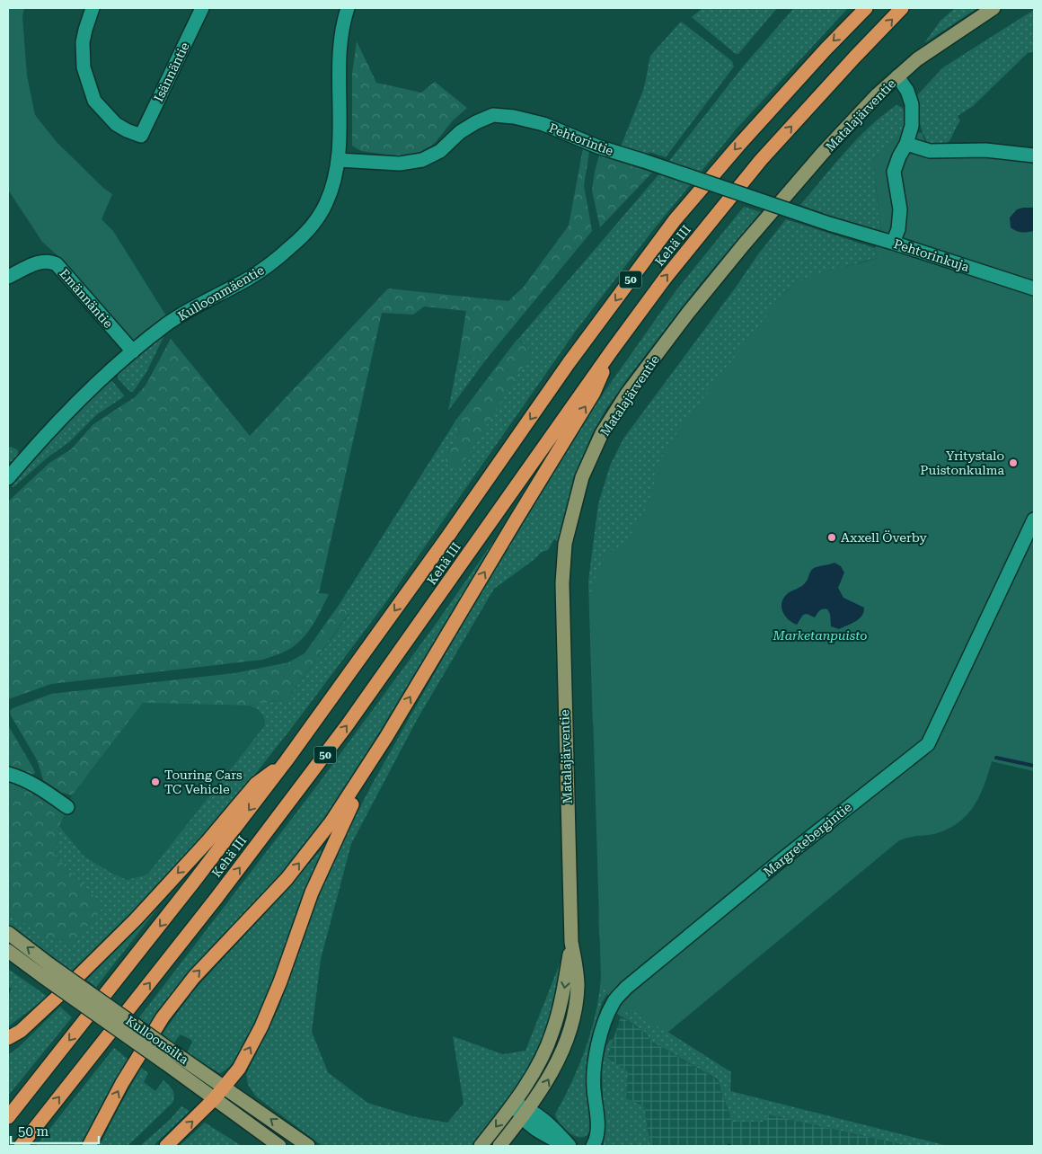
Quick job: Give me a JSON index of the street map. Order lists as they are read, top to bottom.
{
  "streets": {
    "highway": ["Kehä III", "50"],
    "main road": ["Matalajärventie", "Kulloonsilta"],
    "street": [
      "Isännäntie",
      "Pehtorintie",
      "Pehtorinkuja",
      "Kulloonmäentie",
      "Emännäntie",
      "Margretebergintie"
    ]
  },
  "crossings": [
    ["Pehtorintie", "Pehtorinkuja"],
    ["Pehtorintie", "Kulloonmäentie"],
    ["Kulloonmäentie", "Emännäntie"]
  ],
  "parks": ["Marketanpuisto"],
  "places": ["Yritystalo Puistonkulma", "Axxell Överby", "Touring Cars TC Vehicle"],
  "scale_bar": "50 m"
}
